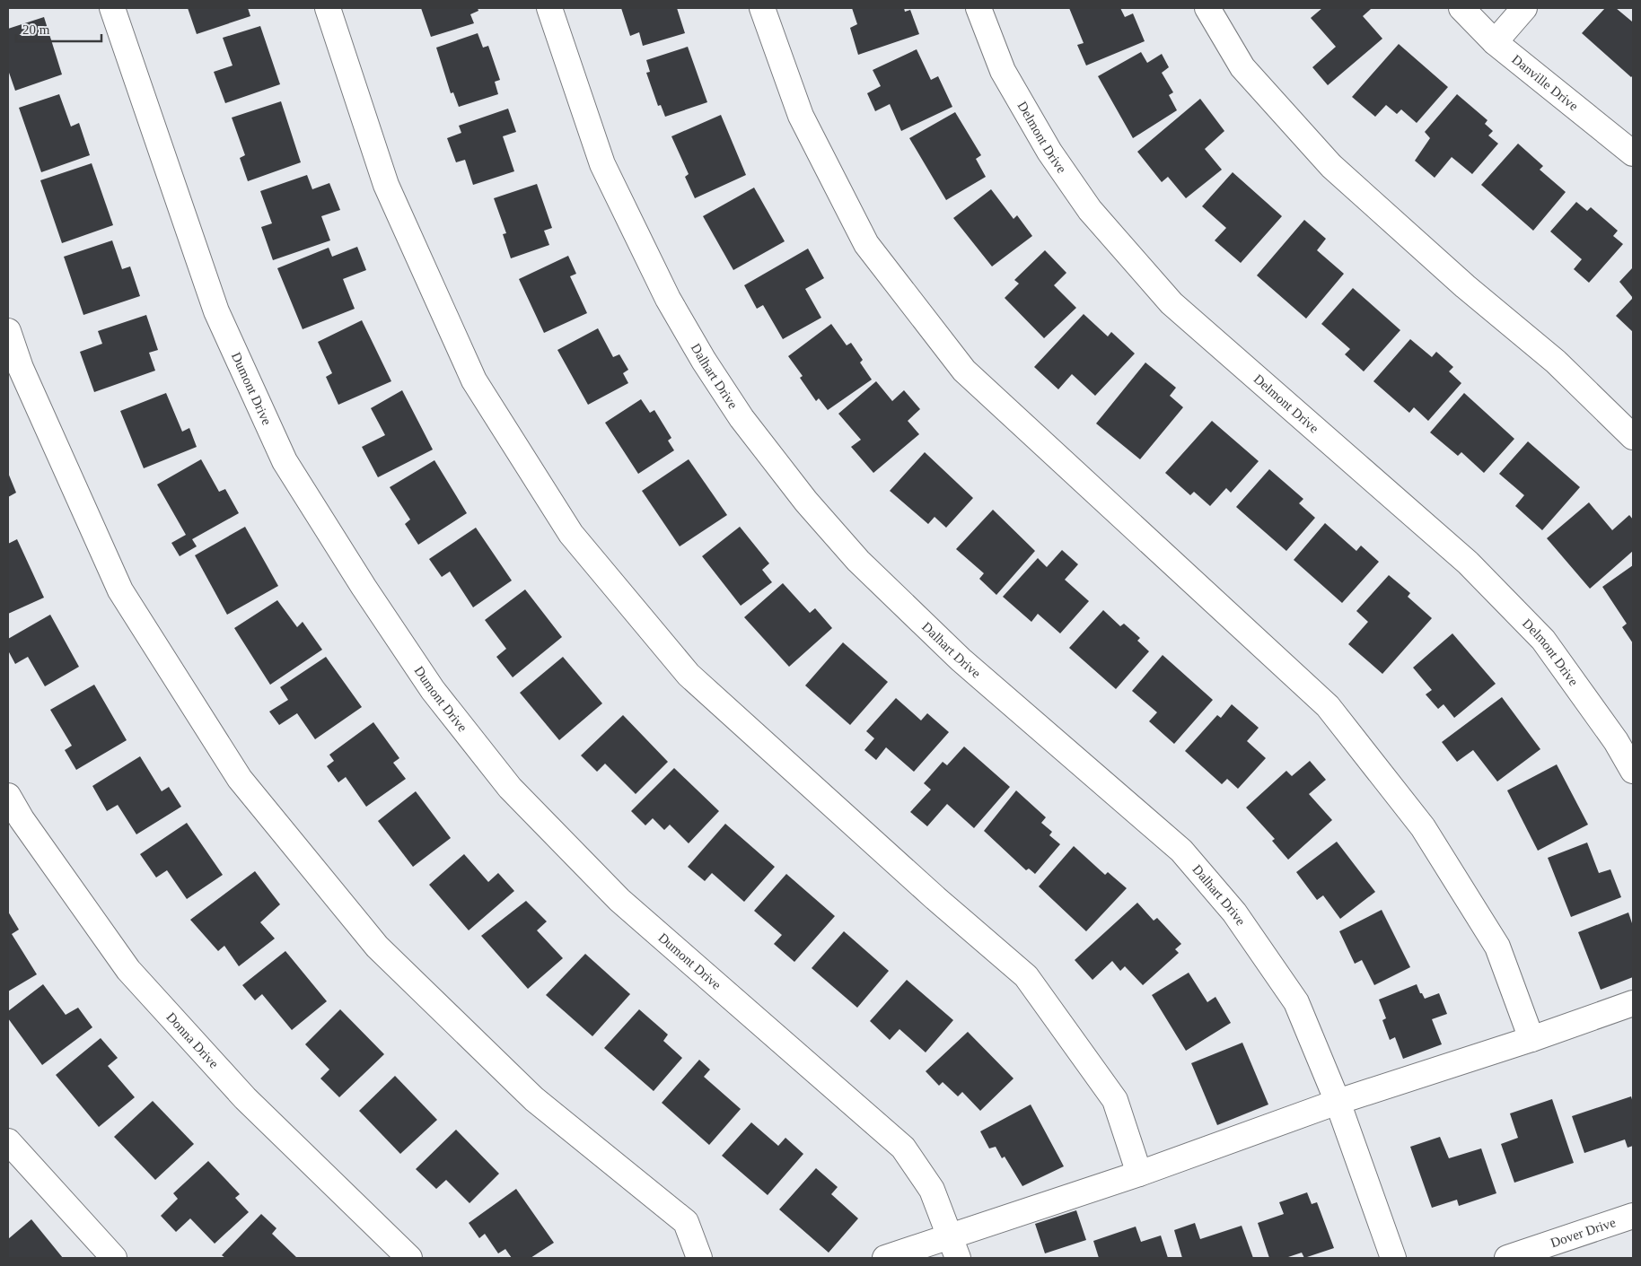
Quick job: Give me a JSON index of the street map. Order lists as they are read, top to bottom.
{
  "streets": {
    "street": [
      "Danville Drive",
      "Delmont Drive",
      "Dalhart Drive",
      "Dumont Drive",
      "Donna Drive",
      "Dover Drive"
    ]
  },
  "scale_bar": "20 m"
}
